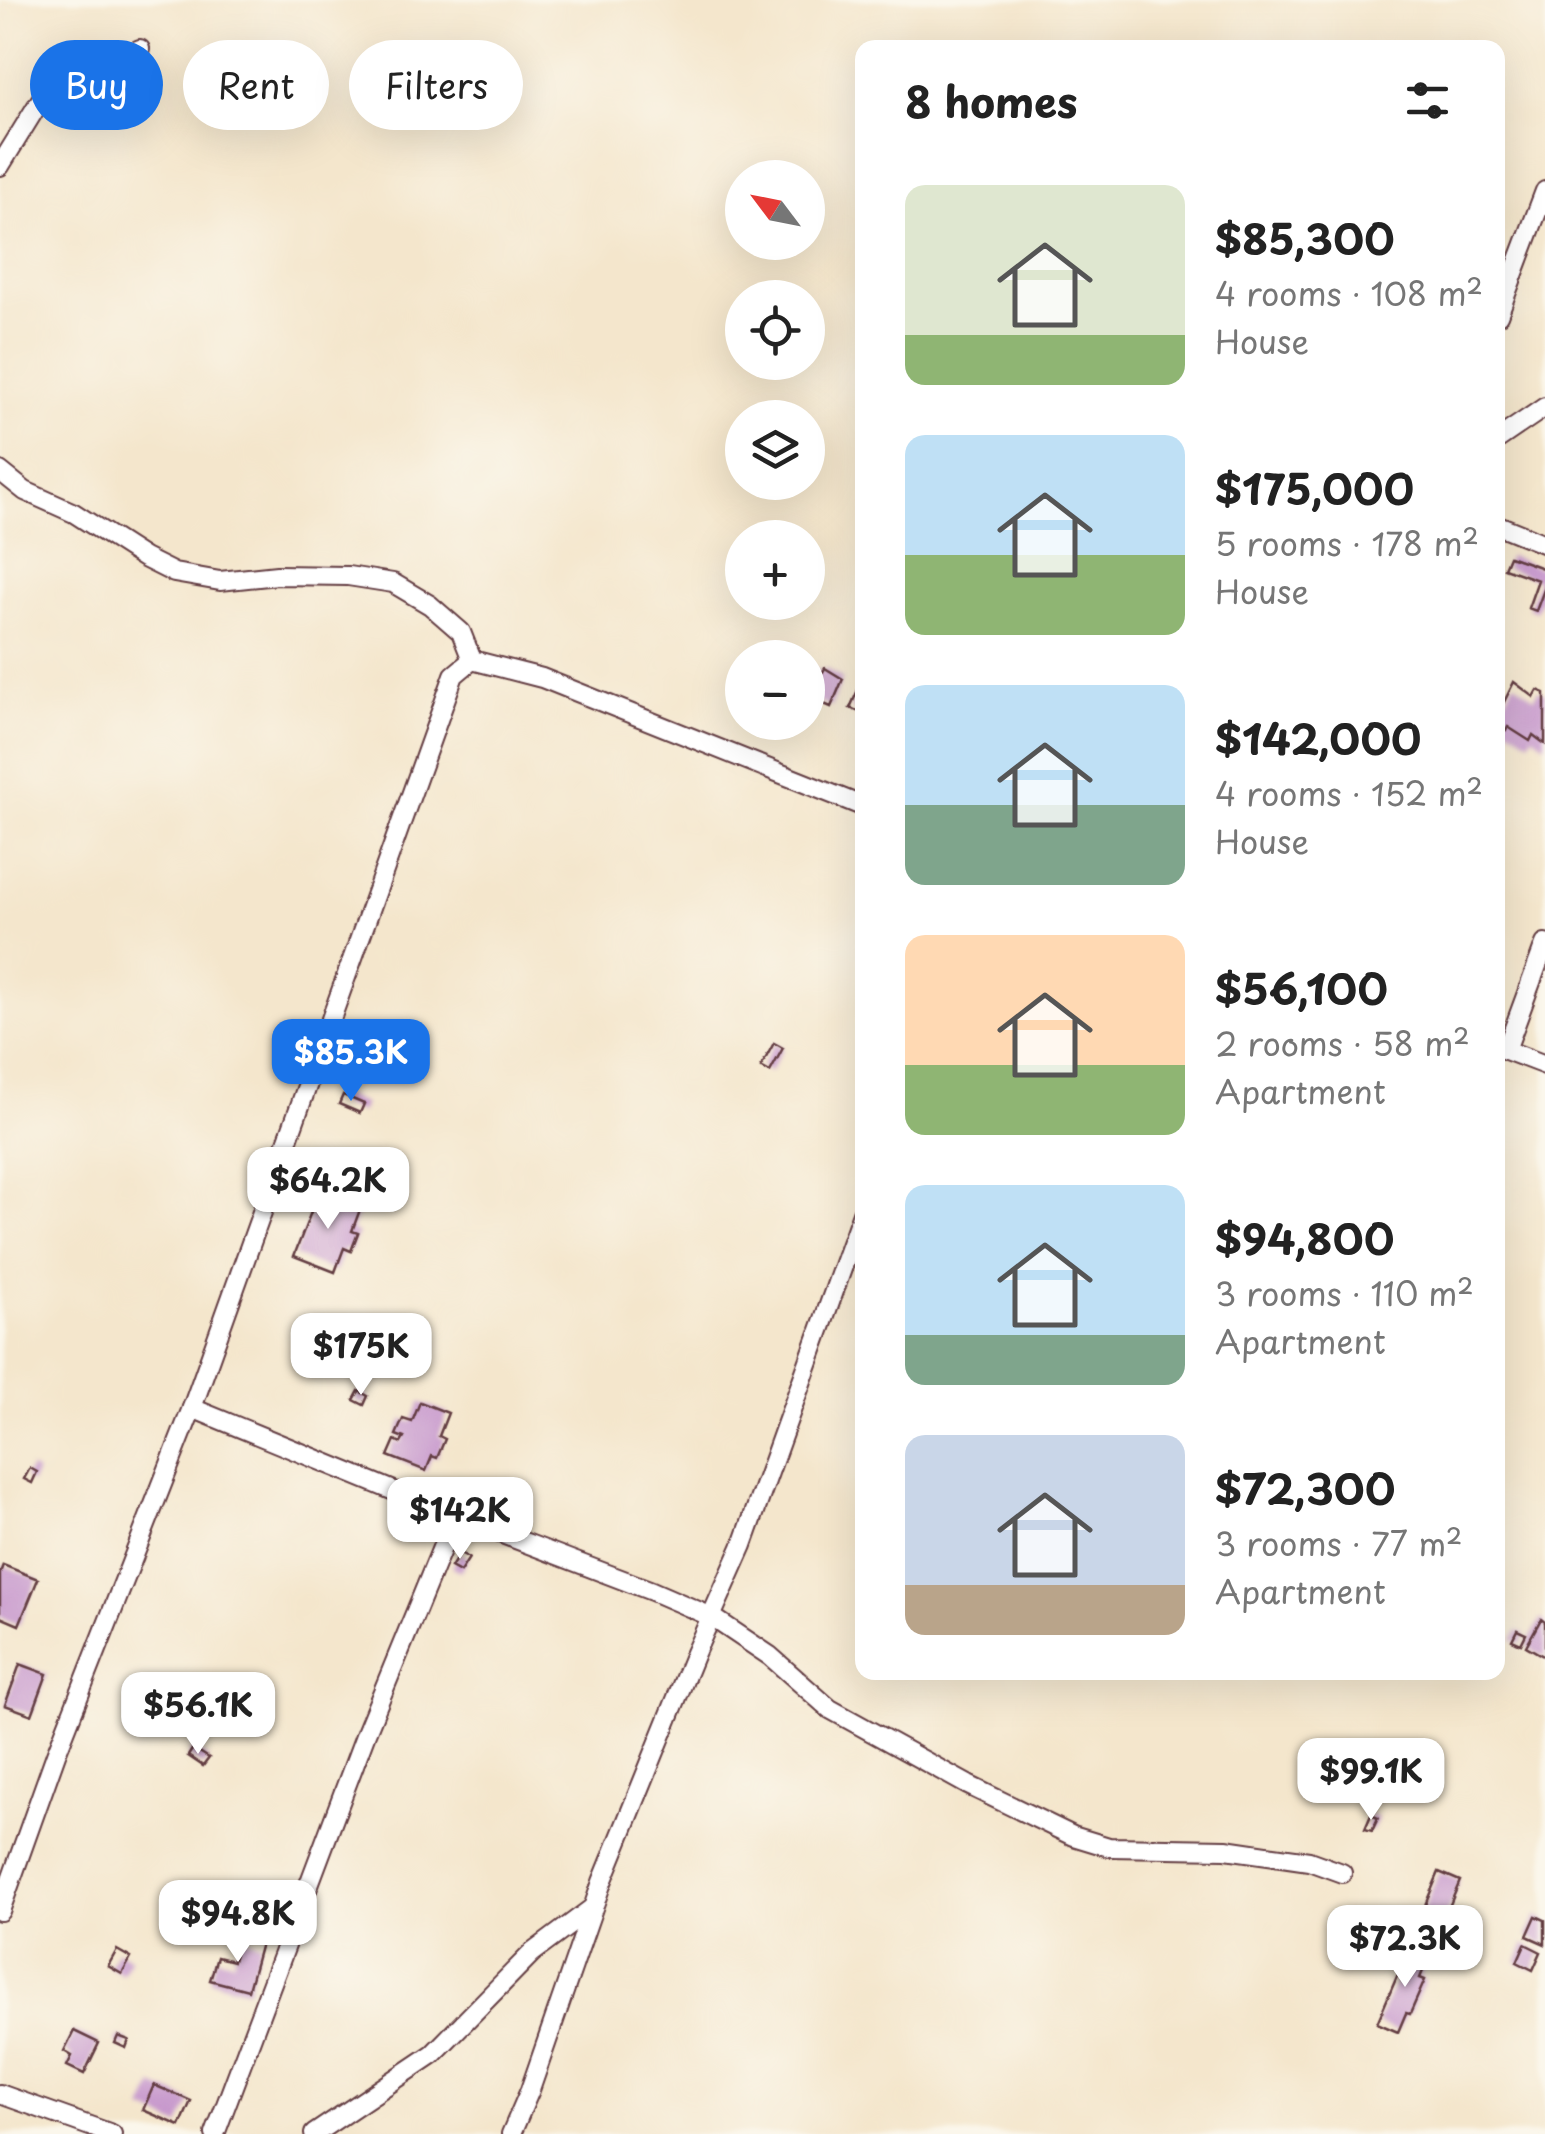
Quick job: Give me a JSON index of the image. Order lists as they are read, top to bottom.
{
  "north": "top left",
  "page": {
    "chip": ["Buy", "Rent", "Filters"],
    "heading": "8 homes",
    "map_buttons": ["+", "−"],
    "list": [
      {
        "name": "$85,300",
        "note": "4 rooms · 108 m² · House"
      },
      {
        "name": "$175,000",
        "note": "5 rooms · 178 m² · House"
      },
      {
        "name": "$142,000",
        "note": "4 rooms · 152 m² · House"
      },
      {
        "name": "$56,100",
        "note": "2 rooms · 58 m² · Apartment"
      },
      {
        "name": "$94,800",
        "note": "3 rooms · 110 m² · Apartment"
      },
      {
        "name": "$72,300",
        "note": "3 rooms · 77 m² · Apartment"
      }
    ],
    "price": [
      "$85.3K",
      "$64.2K",
      "$175K",
      "$142K",
      "$56.1K",
      "$99.1K",
      "$94.8K",
      "$72.3K"
    ]
  }
}
